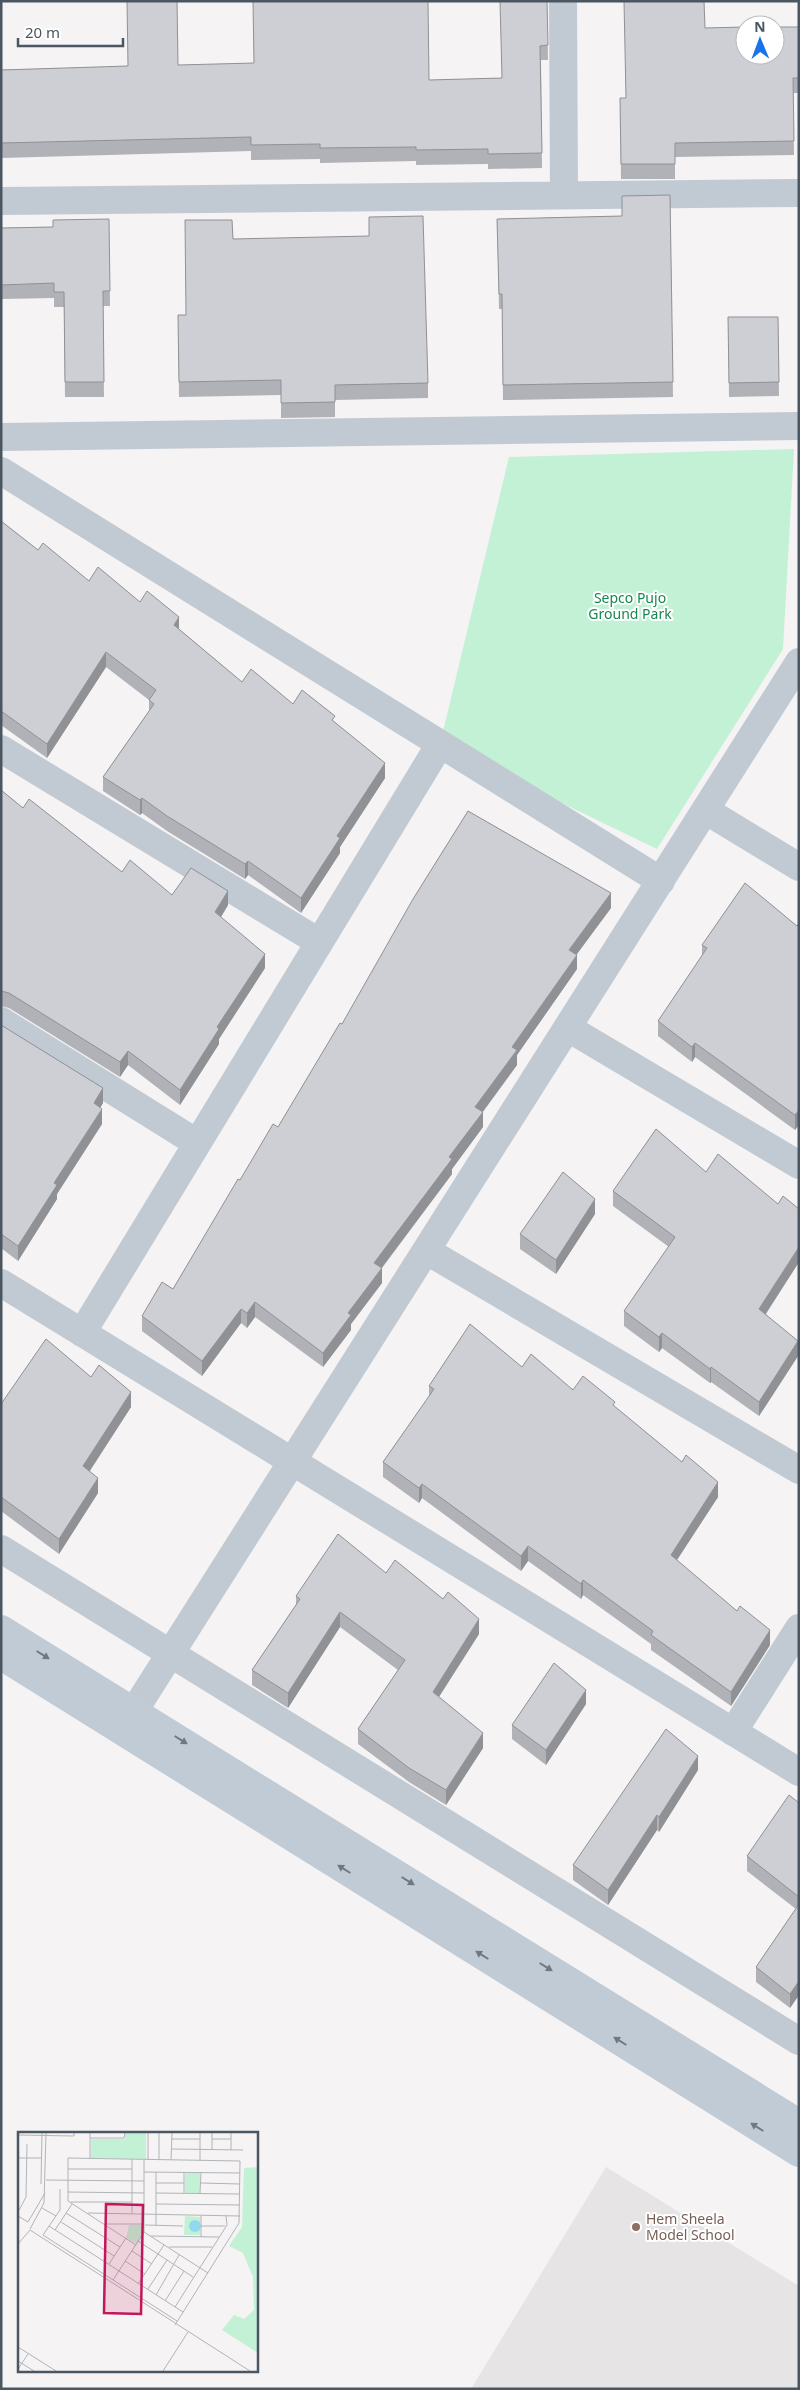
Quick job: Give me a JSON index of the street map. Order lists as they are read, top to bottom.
{
  "parks": ["Sepco Pujo Ground Park"],
  "places": ["Hem Sheela Model School"],
  "scale_bar": "20 m",
  "north": "top"
}
